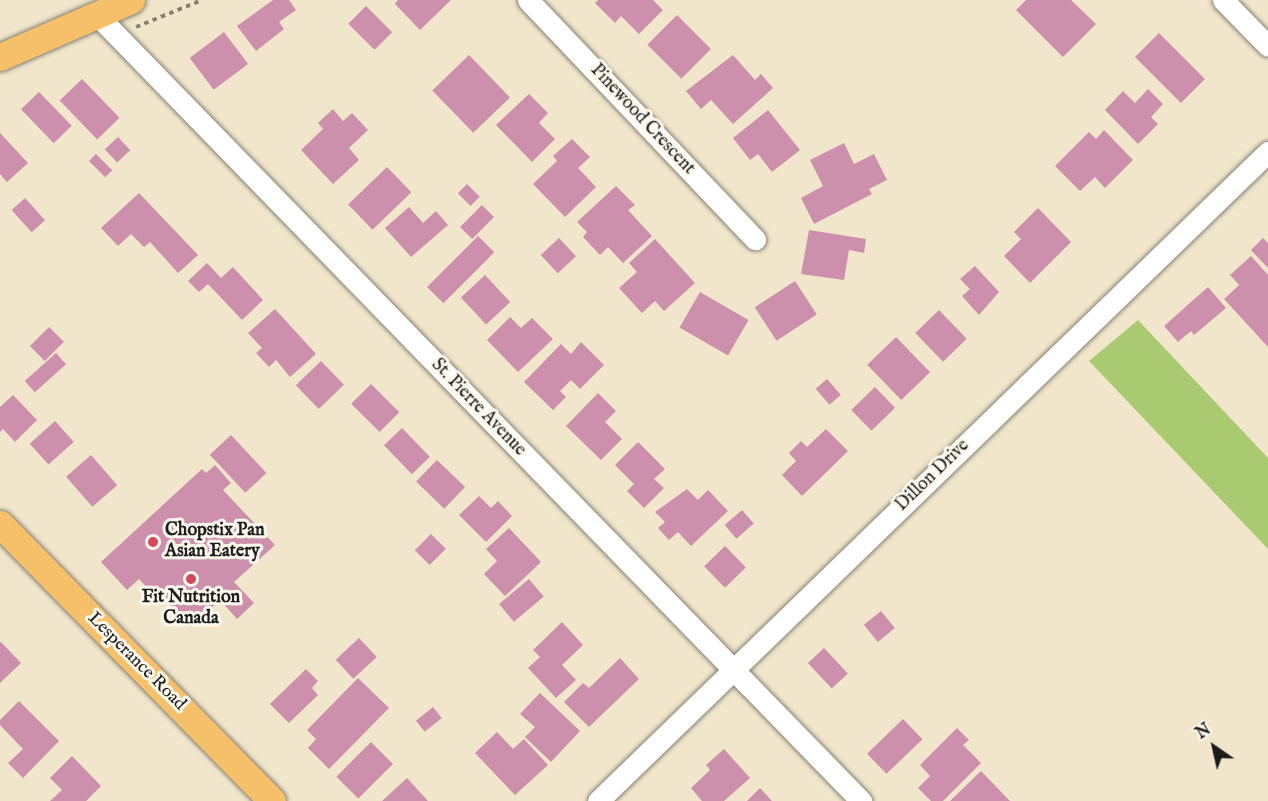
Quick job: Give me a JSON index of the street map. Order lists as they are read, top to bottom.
{
  "streets": {
    "main road": ["Lesperance Road"],
    "street": ["Pinewood Crescent", "St. Pierre Avenue", "Dillon Drive"]
  },
  "crossings": [
    ["St. Pierre Avenue", "Dillon Drive"]
  ],
  "places": ["Chopstix Pan Asian Eatery", "Fit Nutrition Canada"],
  "north": "top left"
}
